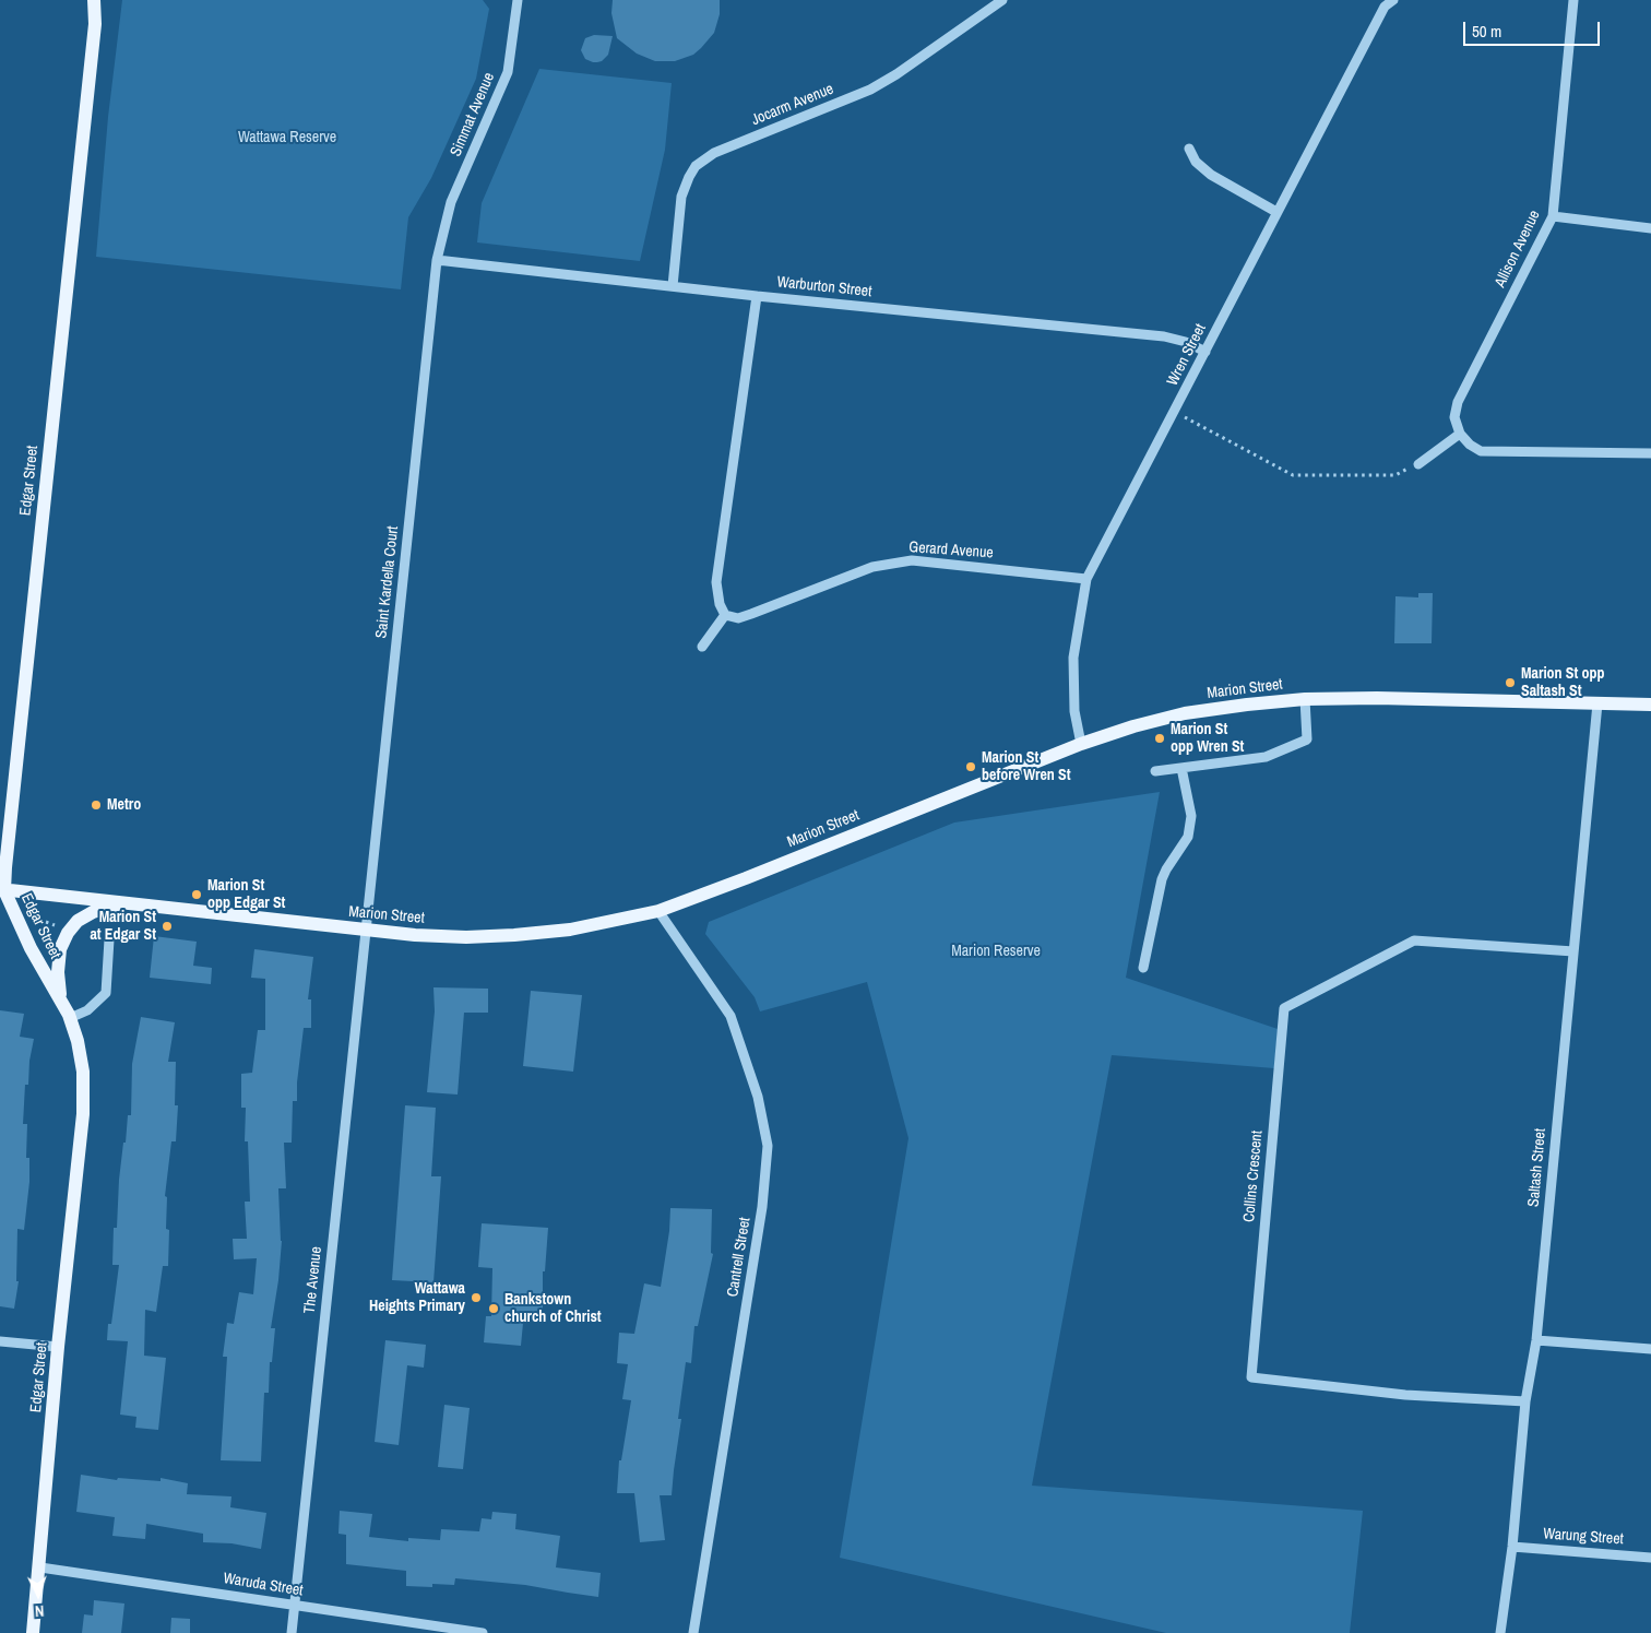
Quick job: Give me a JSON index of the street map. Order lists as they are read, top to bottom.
{
  "streets": {
    "main road": ["Edgar Street", "Marion Street"],
    "street": [
      "Jocarm Avenue",
      "Simmat Avenue",
      "Allison Avenue",
      "Warburton Street",
      "Wren Street",
      "Gerard Avenue",
      "Saint Kardella Court",
      "Saltash Street",
      "Collins Crescent",
      "Cantrell Street",
      "The Avenue",
      "Warung Street",
      "Waruda Street"
    ]
  },
  "crossings": [
    ["Jocarm Avenue", "Warburton Street"],
    ["Simmat Avenue", "Saint Kardella Court"],
    ["Warburton Street", "Wren Street"],
    ["Warburton Street", "Saint Kardella Court"],
    ["Wren Street", "Gerard Avenue"],
    ["Wren Street", "Marion Street"],
    ["Edgar Street", "Marion Street"],
    ["Edgar Street", "Waruda Street"],
    ["Saint Kardella Court", "Marion Street"],
    ["Saint Kardella Court", "The Avenue"],
    ["Marion Street", "Saltash Street"],
    ["Marion Street", "Cantrell Street"],
    ["Marion Street", "The Avenue"],
    ["Saltash Street", "Collins Crescent"],
    ["Saltash Street", "Warung Street"],
    ["The Avenue", "Waruda Street"]
  ],
  "parks": ["Wattawa Reserve", "Marion Reserve"],
  "places": [
    "Marion St opp Saltash St",
    "Marion St opp Wren St",
    "Marion St before Wren St",
    "Metro",
    "Marion St opp Edgar St",
    "Marion St at Edgar St",
    "Wattawa Heights Primary",
    "Bankstown church of Christ"
  ],
  "scale_bar": "50 m",
  "north": "bottom"
}
